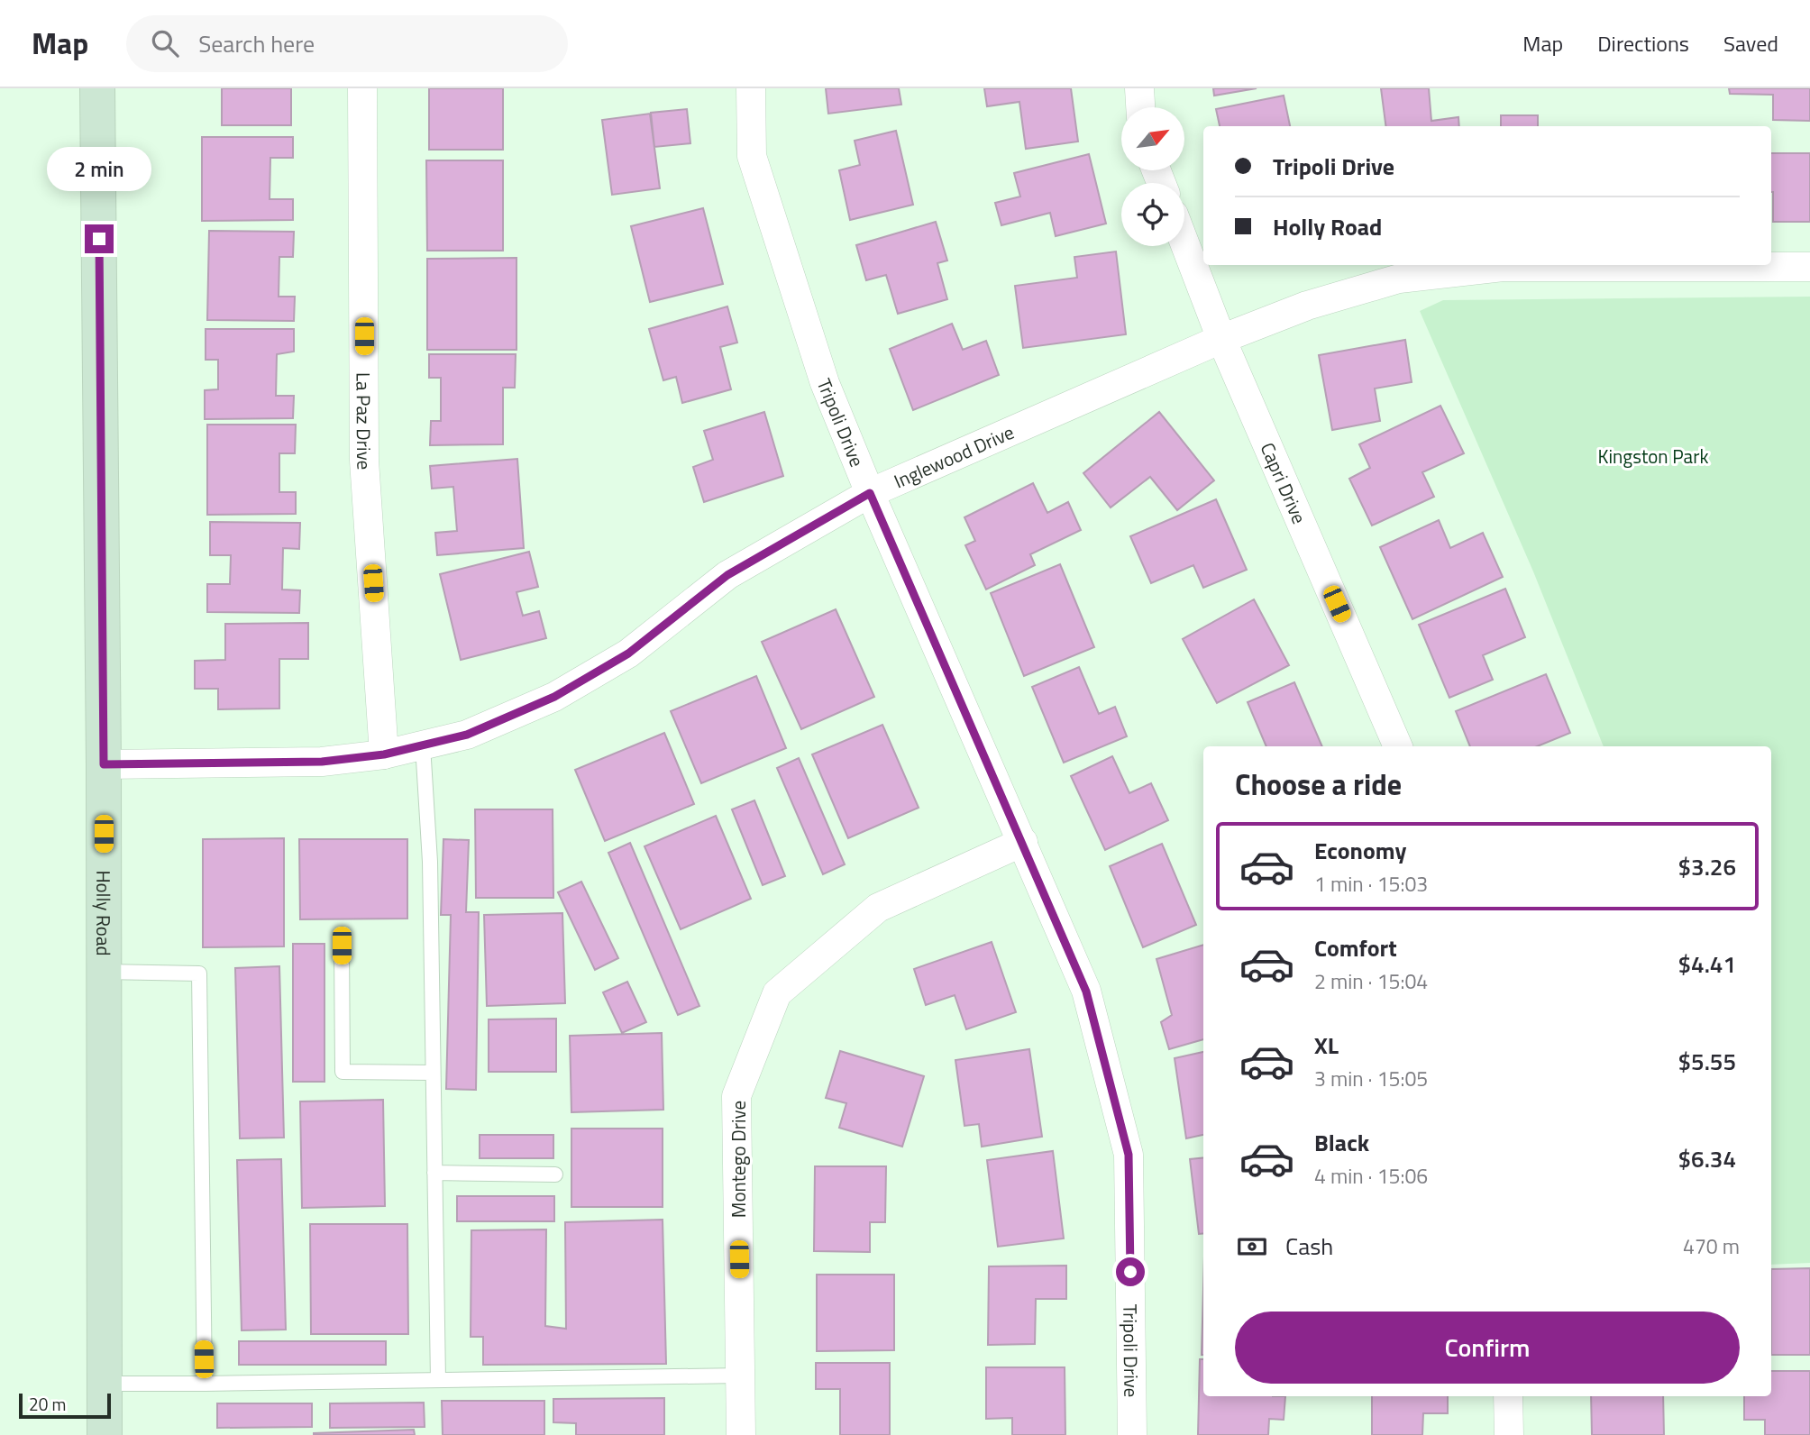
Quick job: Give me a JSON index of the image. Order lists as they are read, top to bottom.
{
  "streets": {
    "main road": ["Holly Road"],
    "street": [
      "La Paz Drive",
      "Tripoli Drive",
      "Inglewood Drive",
      "Capri Drive",
      "Montego Drive"
    ]
  },
  "crossings": [
    ["La Paz Drive", "Inglewood Drive"],
    ["Tripoli Drive", "Inglewood Drive"],
    ["Tripoli Drive", "Montego Drive"],
    ["Inglewood Drive", "Capri Drive"],
    ["Inglewood Drive", "Holly Road"]
  ],
  "parks": ["Kingston Park"],
  "scale_bar": "20 m",
  "north": "top right",
  "page": {
    "header": "Map",
    "search": "Search here",
    "nav": ["Map", "Directions", "Saved"],
    "banner": ["Tripoli Drive", "Holly Road"],
    "bubble": "2 min",
    "heading": "Choose a ride",
    "list": [
      {
        "name": "Economy",
        "note": "1 min · 15:03",
        "value": "$3.26"
      },
      {
        "name": "Comfort",
        "note": "2 min · 15:04",
        "value": "$4.41"
      },
      {
        "name": "XL",
        "note": "3 min · 15:05",
        "value": "$5.55"
      },
      {
        "name": "Black",
        "note": "4 min · 15:06",
        "value": "$6.34"
      }
    ],
    "pay": ["Cash", "470 m"],
    "buttons": "Confirm",
    "scale": "20 m"
  }
}
